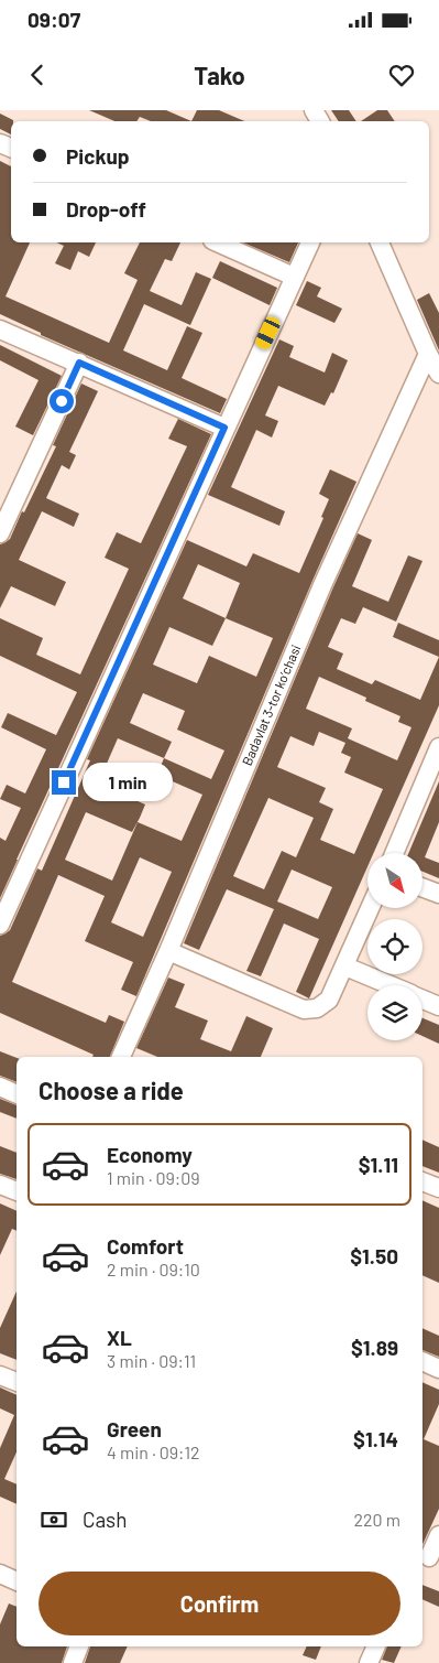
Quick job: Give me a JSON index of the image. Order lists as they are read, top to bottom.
{
  "streets": {
    "street": ["Badavlat 3-tor koʼchasi"]
  },
  "north": "bottom right",
  "page": {
    "status": "09:07",
    "header": "Tako",
    "banner": ["Pickup", "Drop-off"],
    "bubble": "1 min",
    "heading": "Choose a ride",
    "list": [
      {
        "name": "Economy",
        "note": "1 min · 09:09",
        "value": "$1.11"
      },
      {
        "name": "Comfort",
        "note": "2 min · 09:10",
        "value": "$1.50"
      },
      {
        "name": "XL",
        "note": "3 min · 09:11",
        "value": "$1.89"
      },
      {
        "name": "Green",
        "note": "4 min · 09:12",
        "value": "$1.14"
      }
    ],
    "pay": ["Cash", "220 m"],
    "buttons": "Confirm"
  }
}
